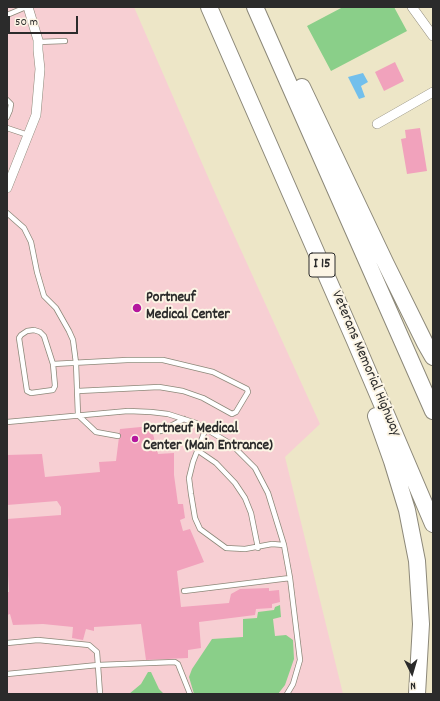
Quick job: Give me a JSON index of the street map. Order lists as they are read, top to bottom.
{
  "streets": {
    "highway": ["I 15", "Veterans Memorial Highway"]
  },
  "places": ["Portneuf Medical Center", "Portneuf Medical Center (Main Entrance)"],
  "scale_bar": "50 m",
  "north": "bottom"
}
